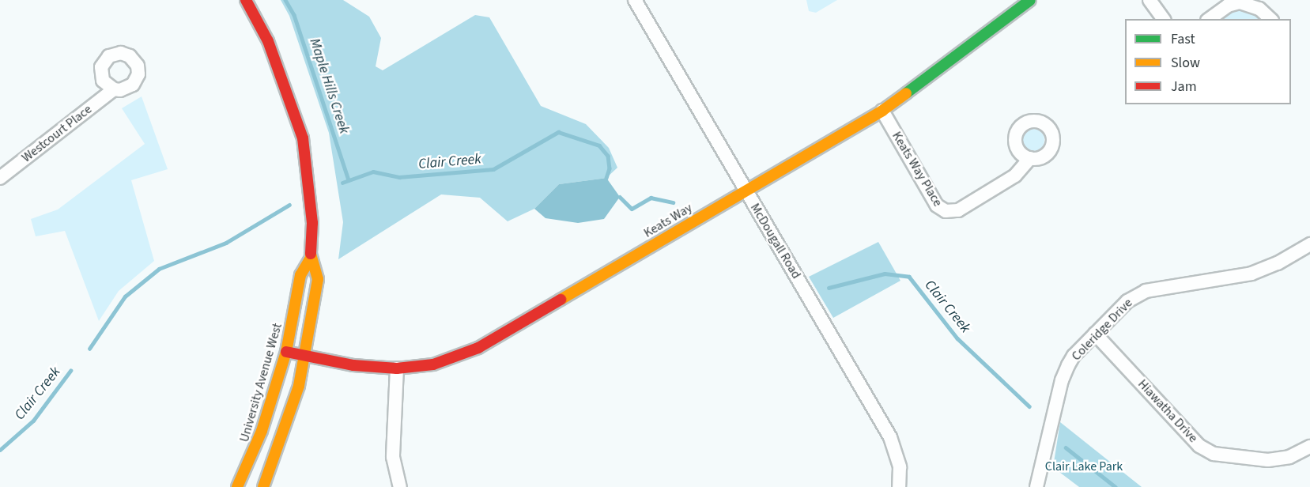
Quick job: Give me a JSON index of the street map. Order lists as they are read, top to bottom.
{
  "streets": {
    "street": [
      "Westcourt Place",
      "Keats Way Place",
      "Keats Way",
      "McDougall Road",
      "Coleridge Drive",
      "University Avenue West",
      "Hiawatha Drive"
    ]
  },
  "crossings": [
    ["Keats Way Place", "Keats Way"],
    ["Keats Way", "McDougall Road"],
    ["Keats Way", "University Avenue West"],
    ["Coleridge Drive", "Hiawatha Drive"]
  ],
  "water": ["Maple Hills Creek", "Clair Creek"],
  "parks": ["Clair Lake Park"],
  "legend": ["Fast", "Slow", "Jam"]
}
